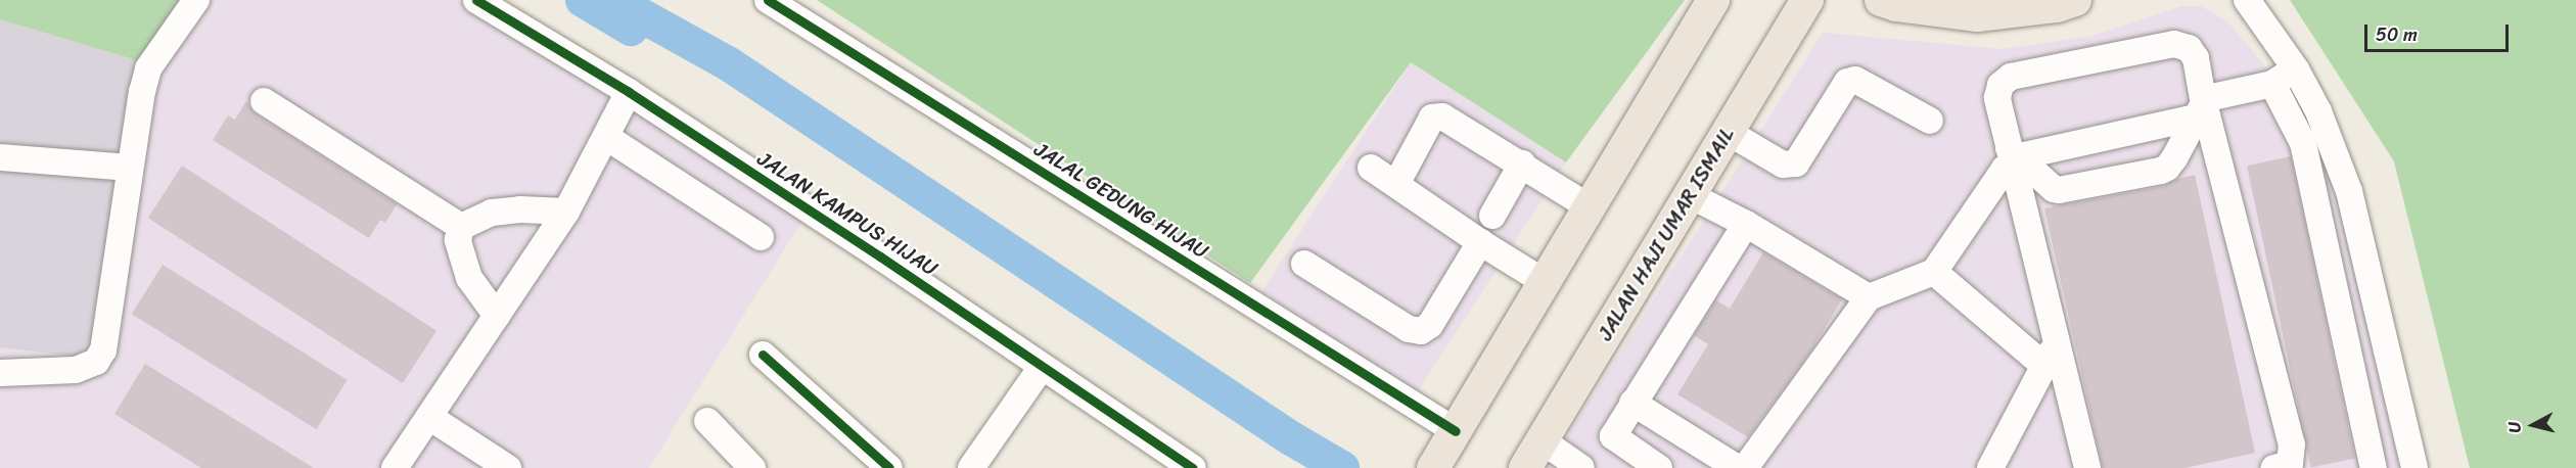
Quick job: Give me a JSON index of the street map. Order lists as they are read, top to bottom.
{
  "streets": {
    "main road": ["JALAN HAJI UMAR ISMAIL"],
    "street": ["JALAL GEDUNG HIJAU", "JALAN KAMPUS HIJAU"]
  },
  "scale_bar": "50 m",
  "north": "left"
}
